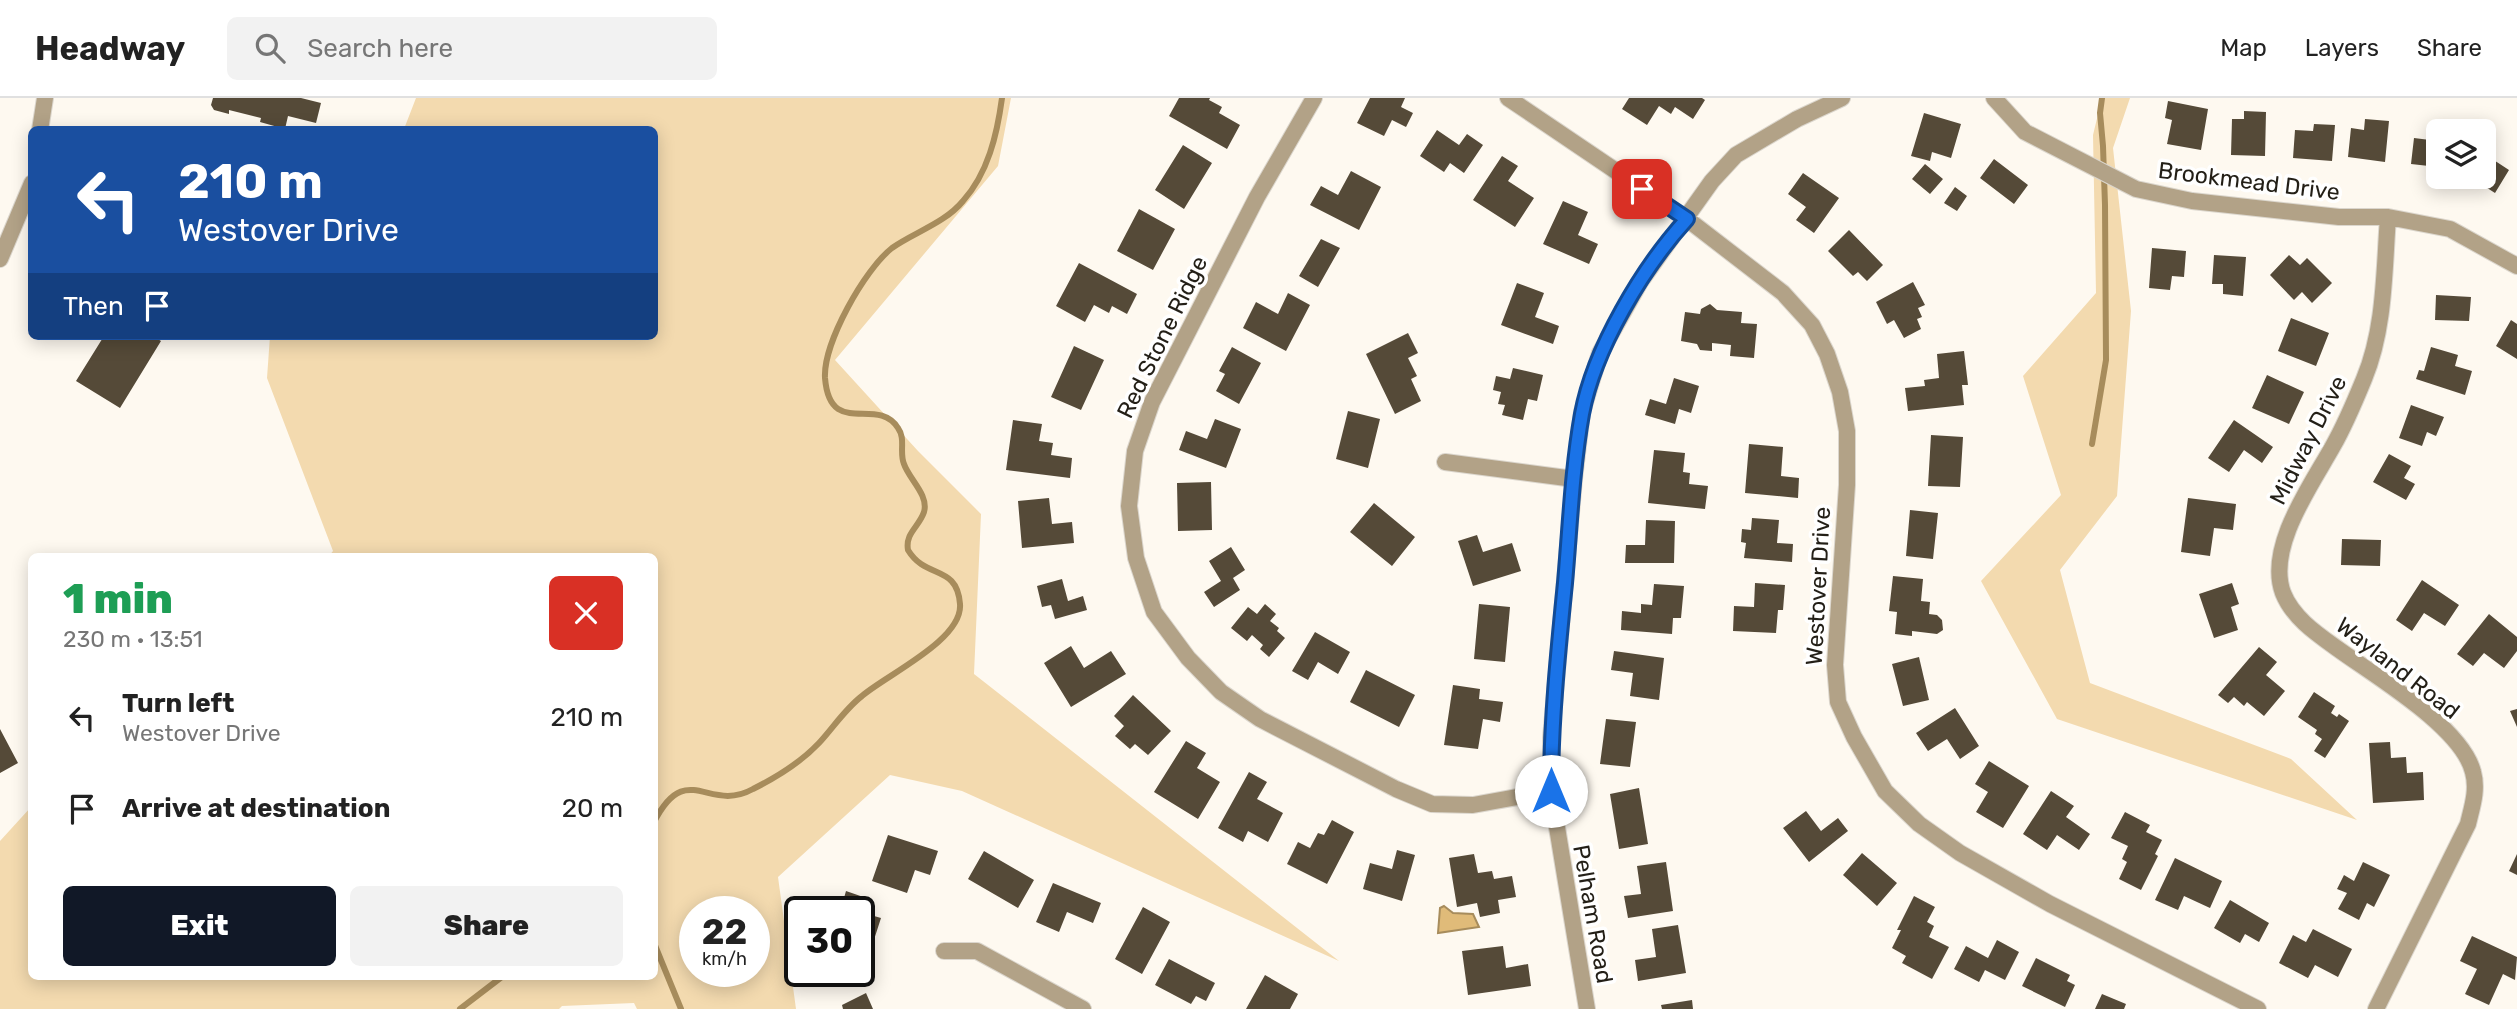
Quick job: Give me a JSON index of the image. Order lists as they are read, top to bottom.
{
  "streets": {
    "street": [
      "Brookmead Drive",
      "Red Stone Ridge",
      "Midway Drive",
      "Westover Drive",
      "Wayland Road",
      "Pelham Road"
    ]
  },
  "crossings": [
    ["Brookmead Drive", "Midway Drive"],
    ["Red Stone Ridge", "Pelham Road"],
    ["Midway Drive", "Wayland Road"],
    ["Westover Drive", "Pelham Road"]
  ],
  "page": {
    "header": "Headway",
    "search": "Search here",
    "nav": ["Map", "Layers", "Share"],
    "turn": ["210 m", "Westover Drive"],
    "then": "Then",
    "heading": ["1 min", "230 m · 13:51"],
    "list": [
      {
        "name": "Turn left",
        "note": "Westover Drive",
        "value": "210 m"
      },
      {
        "name": "Arrive at destination",
        "value": "20 m"
      }
    ],
    "buttons": ["Exit", "Share"],
    "speed": "22 km/h",
    "limit": "30"
  }
}
